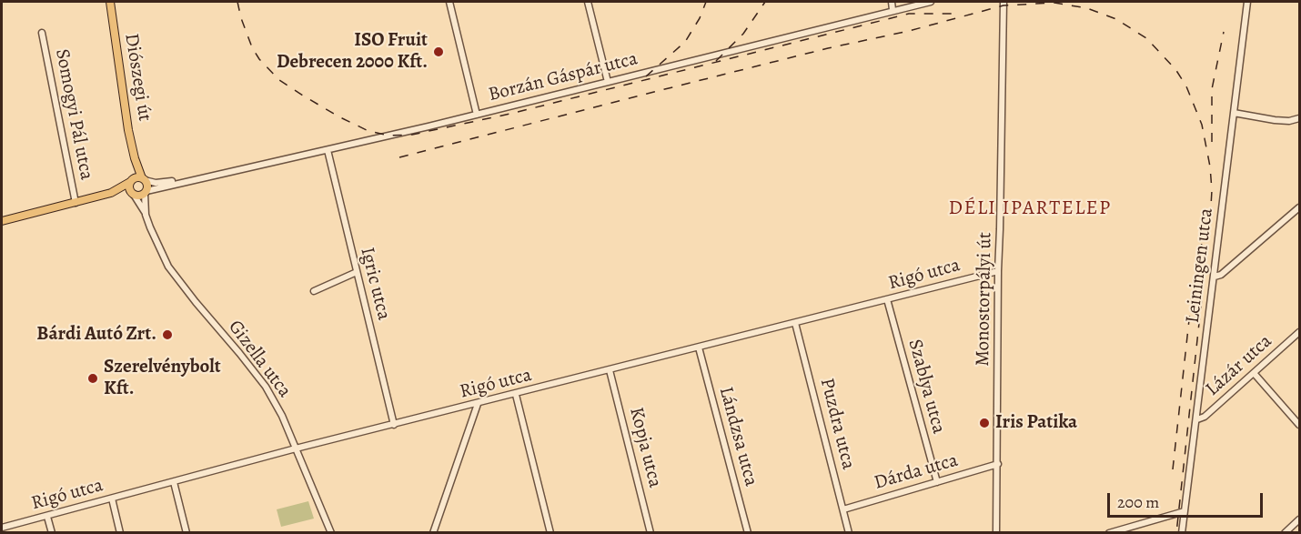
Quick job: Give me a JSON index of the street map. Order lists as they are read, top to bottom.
{
  "streets": {
    "main road": ["Diószegi út"],
    "street": [
      "Borzán Gáspár utca",
      "Somogyi Pál utca",
      "Leiningen utca",
      "Rigó utca",
      "Igric utca",
      "Monostorpályi út",
      "Gizella utca",
      "Lázár utca",
      "Szablya utca",
      "Puzdra utca",
      "Lándzsa utca",
      "Kopja utca",
      "Dárda utca"
    ]
  },
  "crossings": [
    ["Diószegi út", "Borzán Gáspár utca"],
    ["Diószegi út", "Gizella utca"],
    ["Borzán Gáspár utca", "Igric utca"],
    ["Borzán Gáspár utca", "Gizella utca"],
    ["Leiningen utca", "Lázár utca"],
    ["Rigó utca", "Igric utca"],
    ["Rigó utca", "Monostorpályi út"],
    ["Rigó utca", "Gizella utca"],
    ["Rigó utca", "Szablya utca"],
    ["Rigó utca", "Puzdra utca"],
    ["Rigó utca", "Lándzsa utca"],
    ["Rigó utca", "Kopja utca"],
    ["Monostorpályi út", "Dárda utca"],
    ["Szablya utca", "Dárda utca"],
    ["Puzdra utca", "Dárda utca"]
  ],
  "districts": ["DÉLI IPARTELEP"],
  "places": [
    "ISO Fruit Debrecen 2000 Kft.",
    "Bárdi Autó Zrt.",
    "Szerelvénybolt Kft.",
    "Iris Patika"
  ],
  "scale_bar": "200 m"
}
